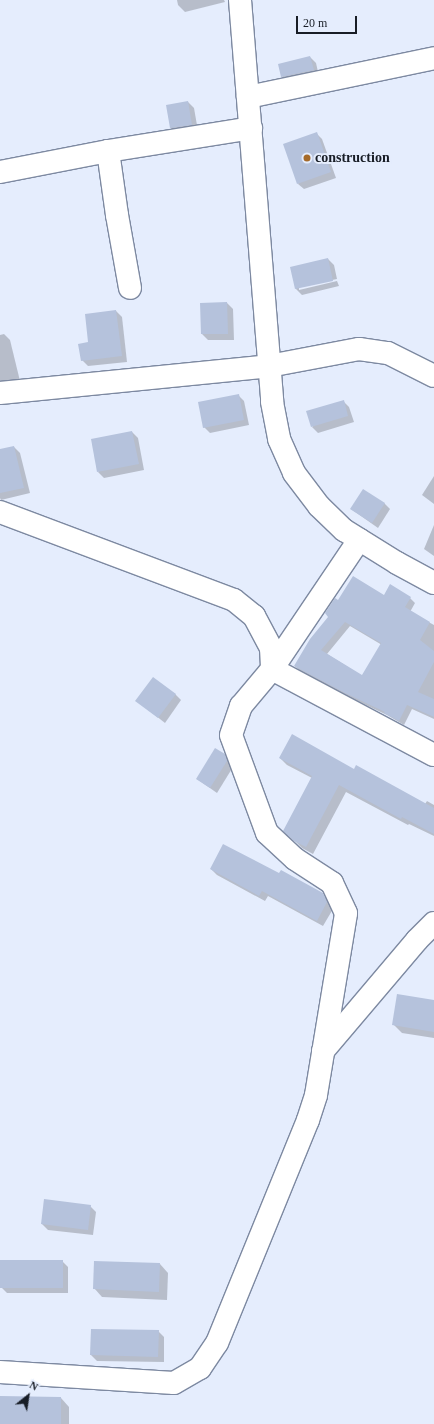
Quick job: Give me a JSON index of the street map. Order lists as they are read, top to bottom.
{
  "places": ["construction"],
  "scale_bar": "20 m",
  "north": "top right"
}
